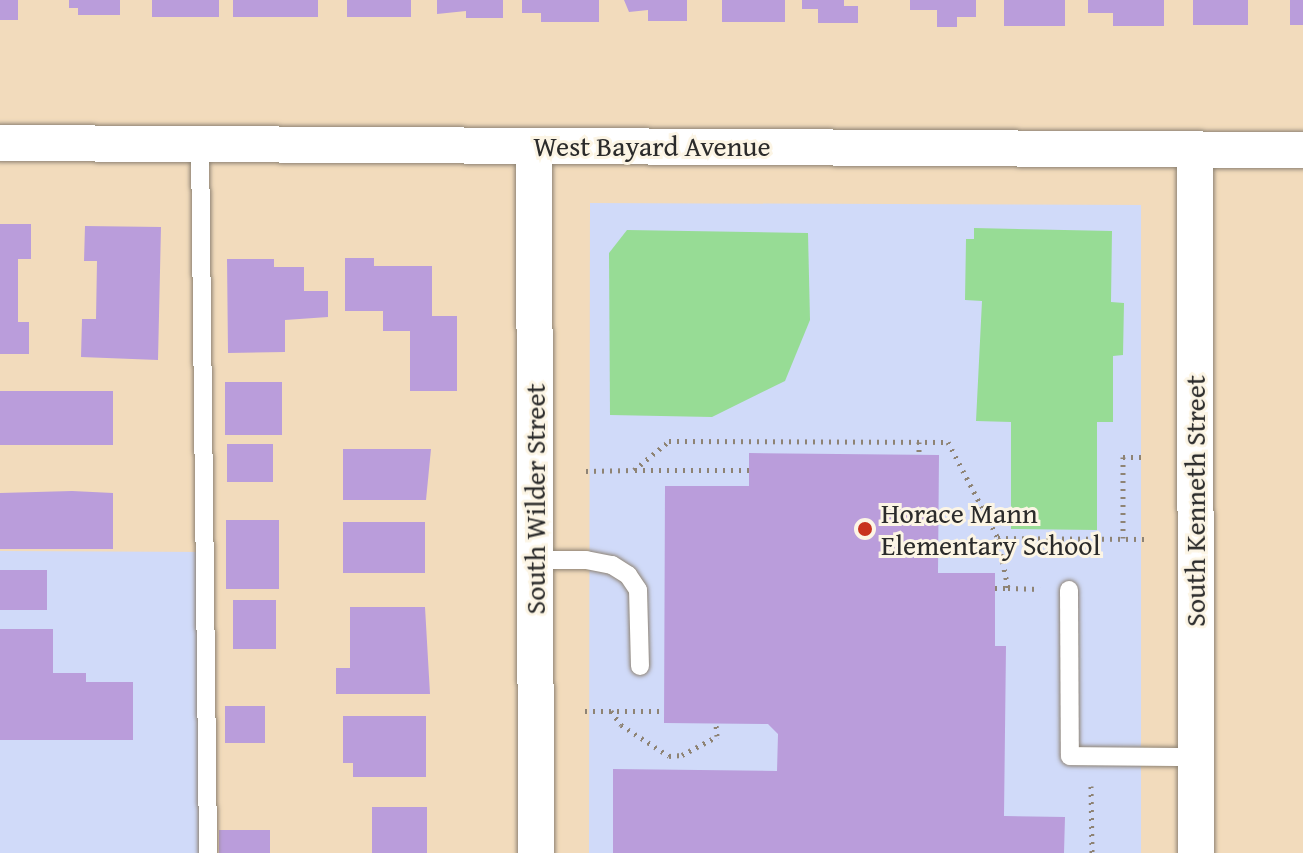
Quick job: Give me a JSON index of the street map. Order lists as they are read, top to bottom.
{
  "streets": {
    "street": ["West Bayard Avenue", "South Wilder Street", "South Kenneth Street"]
  },
  "crossings": [
    ["West Bayard Avenue", "South Wilder Street"],
    ["West Bayard Avenue", "South Kenneth Street"]
  ],
  "places": ["Horace Mann Elementary School"]
}
